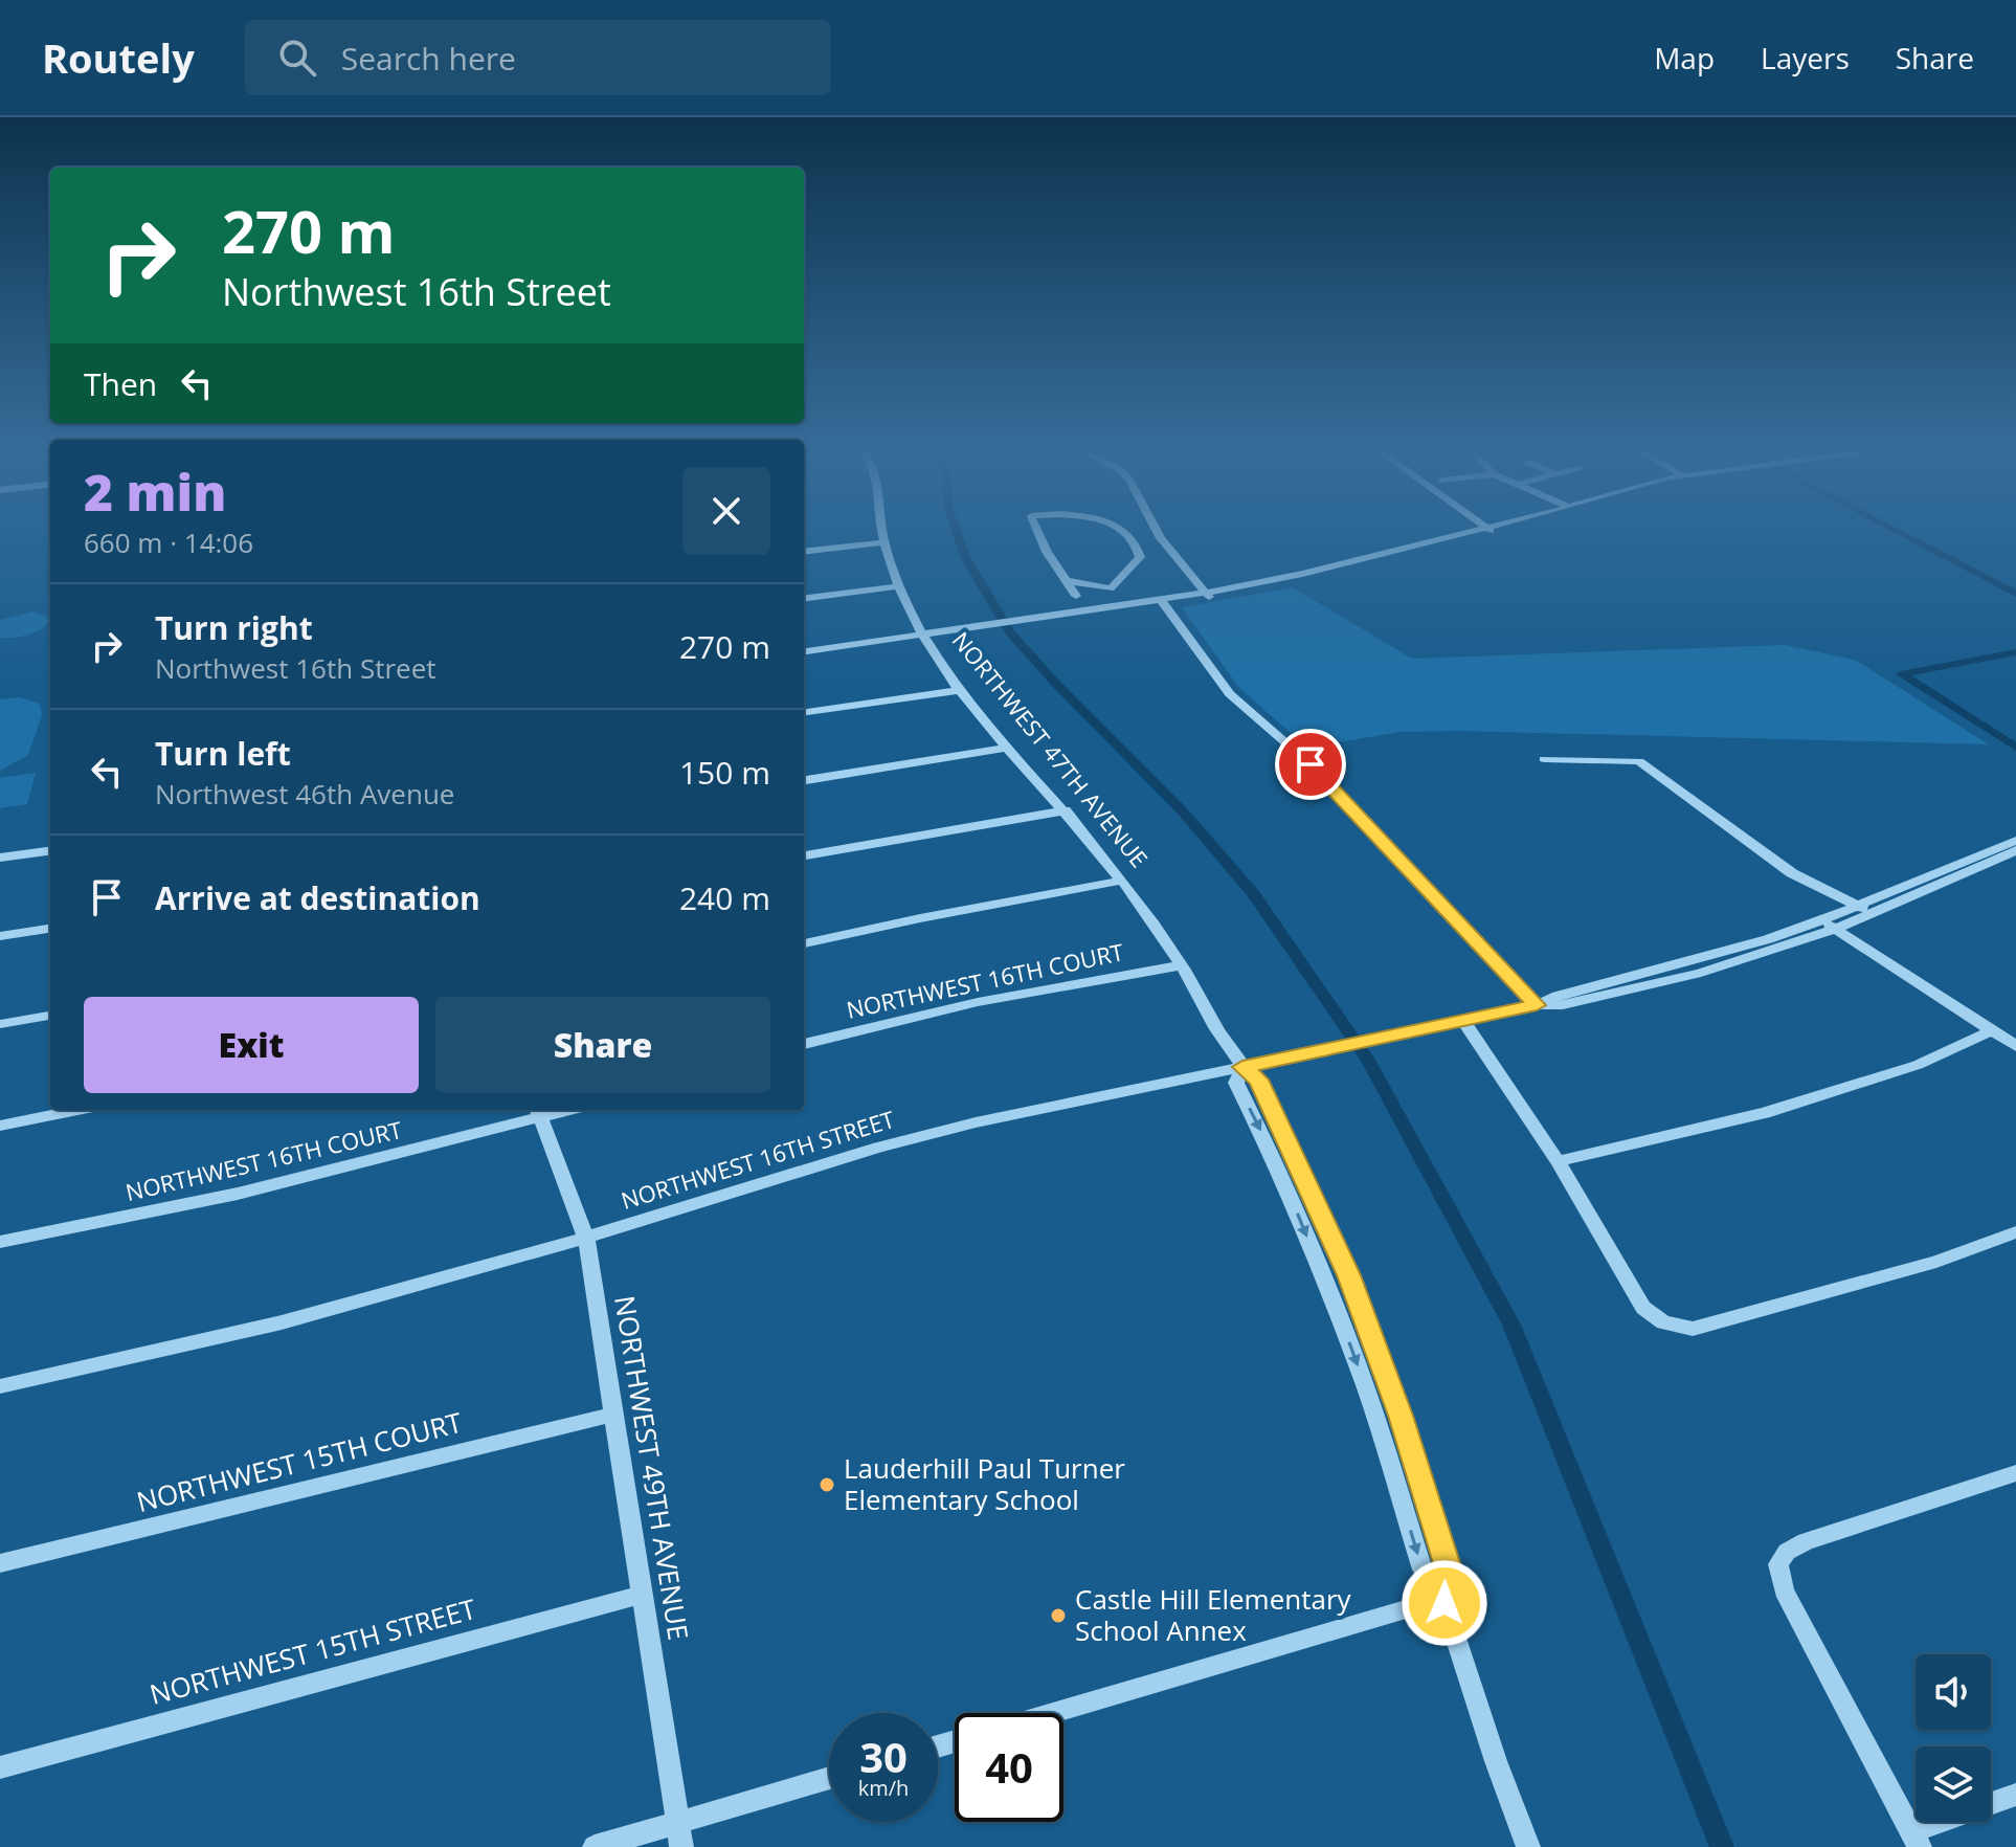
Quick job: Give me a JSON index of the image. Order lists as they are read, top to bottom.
{
  "streets": {
    "street": [
      "NORTHWEST 47TH AVENUE",
      "NORTHWEST 16TH COURT",
      "NORTHWEST 16TH STREET",
      "NORTHWEST 15TH COURT",
      "NORTHWEST 49TH AVENUE",
      "NORTHWEST 15TH STREET"
    ]
  },
  "crossings": [
    ["NORTHWEST 47TH AVENUE", "NORTHWEST 16TH COURT"],
    ["NORTHWEST 47TH AVENUE", "NORTHWEST 16TH STREET"],
    ["NORTHWEST 16TH COURT", "NORTHWEST 49TH AVENUE"],
    ["NORTHWEST 16TH STREET", "NORTHWEST 49TH AVENUE"],
    ["NORTHWEST 15TH COURT", "NORTHWEST 49TH AVENUE"],
    ["NORTHWEST 49TH AVENUE", "NORTHWEST 15TH STREET"]
  ],
  "places": ["Lauderhill Paul Turner Elementary School", "Castle Hill Elementary School Annex"],
  "page": {
    "header": "Routely",
    "search": "Search here",
    "nav": ["Map", "Layers", "Share"],
    "turn": ["270 m", "Northwest 16th Street"],
    "then": "Then",
    "heading": ["2 min", "660 m · 14:06"],
    "list": [
      {
        "name": "Turn right",
        "note": "Northwest 16th Street",
        "value": "270 m"
      },
      {
        "name": "Turn left",
        "note": "Northwest 46th Avenue",
        "value": "150 m"
      },
      {
        "name": "Arrive at destination",
        "value": "240 m"
      }
    ],
    "buttons": ["Exit", "Share"],
    "speed": "30 km/h",
    "limit": "40"
  }
}
